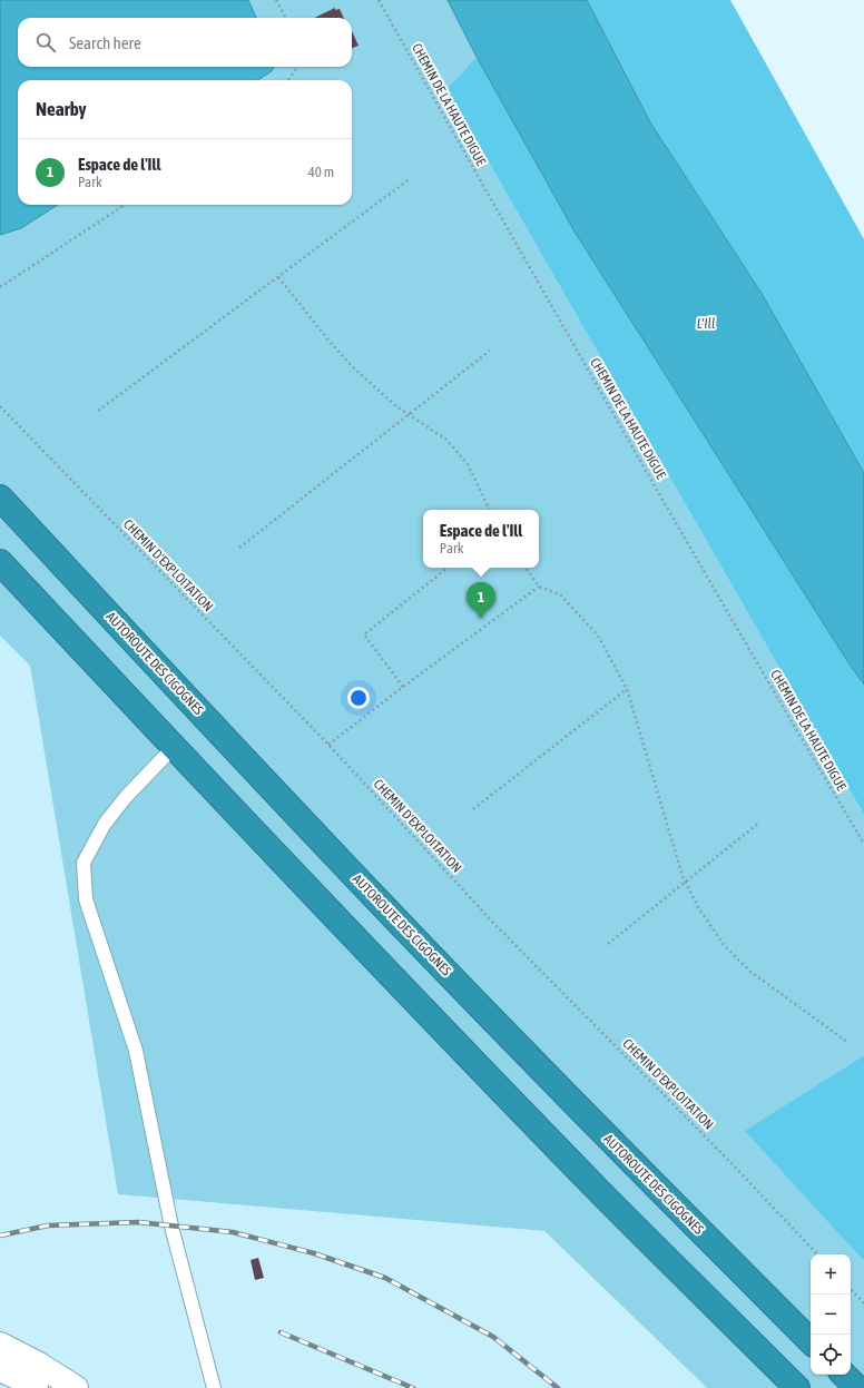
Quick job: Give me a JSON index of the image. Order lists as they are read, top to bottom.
{
  "streets": {
    "highway": ["AUTOROUTE DES CIGOGNES"],
    "path": ["CHEMIN DE LA HAUTE DIGUE", "CHEMIN D'EXPLOITATION"]
  },
  "water": ["L'Ill"],
  "page": {
    "search": "Search here",
    "heading": "Nearby",
    "list": [
      {
        "mark": "1",
        "name": "Espace de l'Ill",
        "note": "Park",
        "value": "40 m"
      }
    ],
    "popup": ["Espace de l'Ill", "Park"],
    "pins": "1",
    "map_buttons": ["+", "−"]
  }
}
